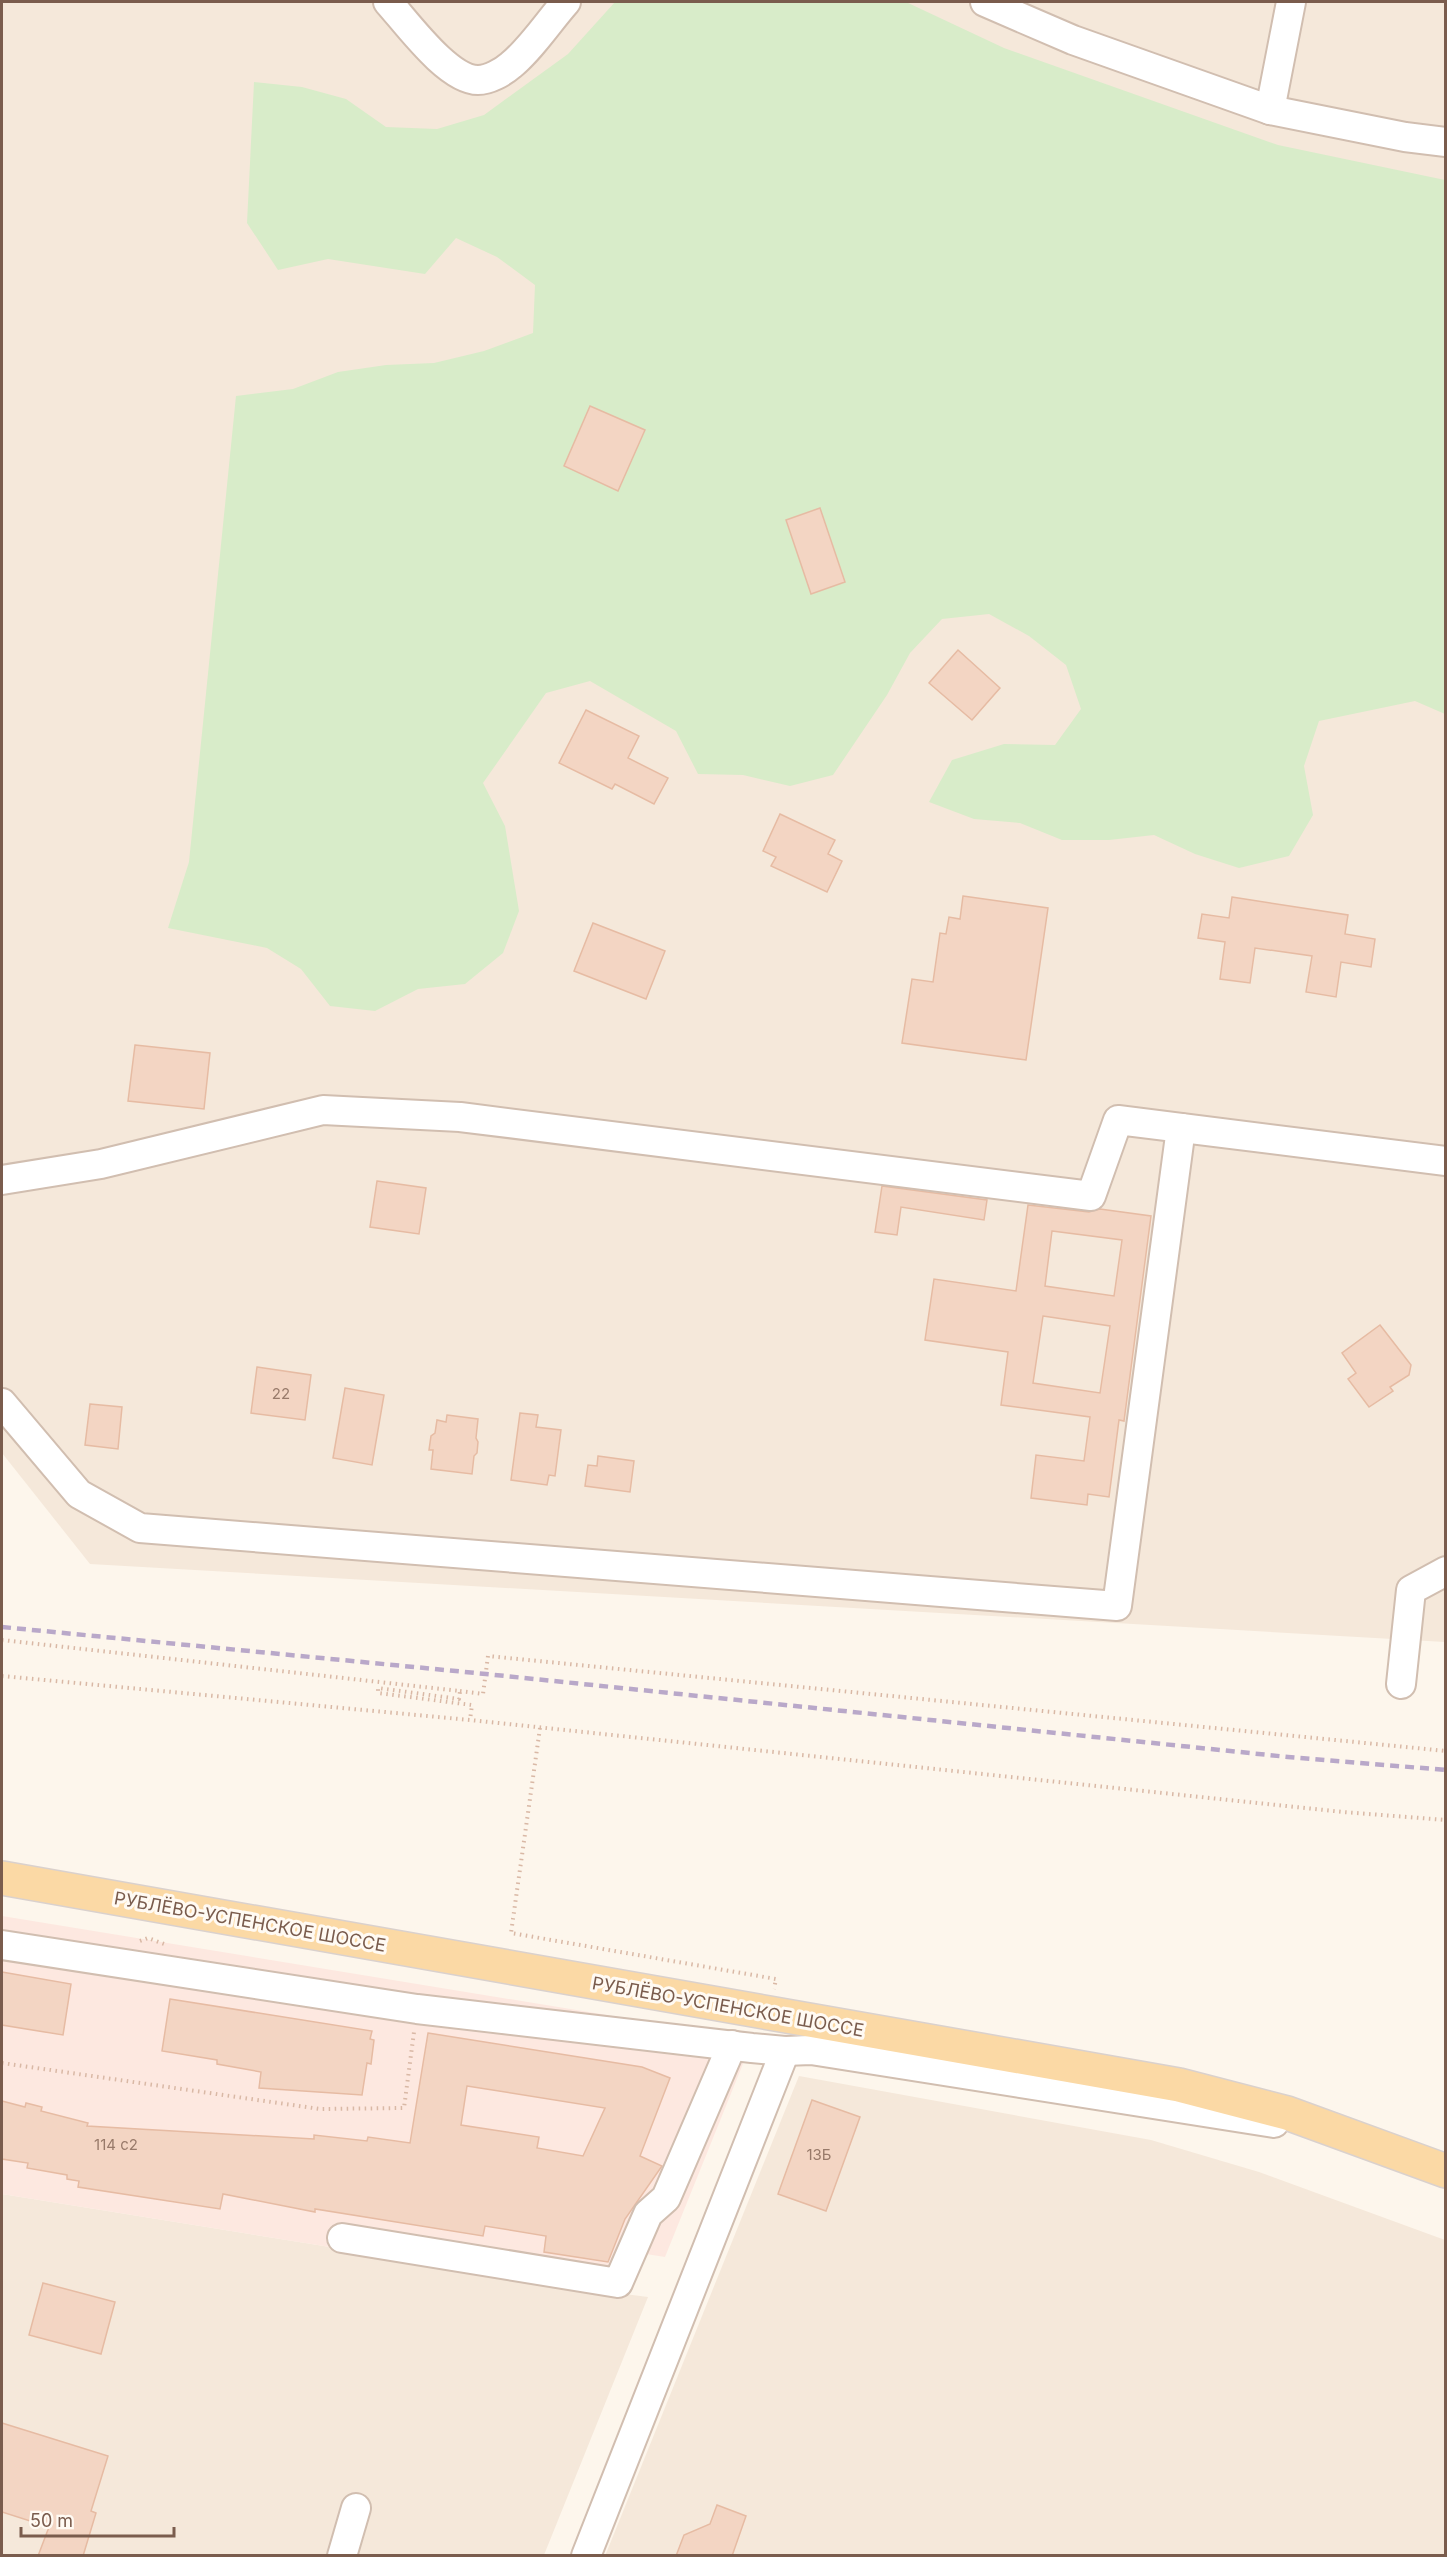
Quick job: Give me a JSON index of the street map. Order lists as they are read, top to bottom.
{
  "streets": {
    "main road": ["РУБЛЁВО-УСПЕНСКОЕ ШОССЕ"]
  },
  "house_numbers": ["22", "114 с2", "13Б"],
  "scale_bar": "50 m"
}
